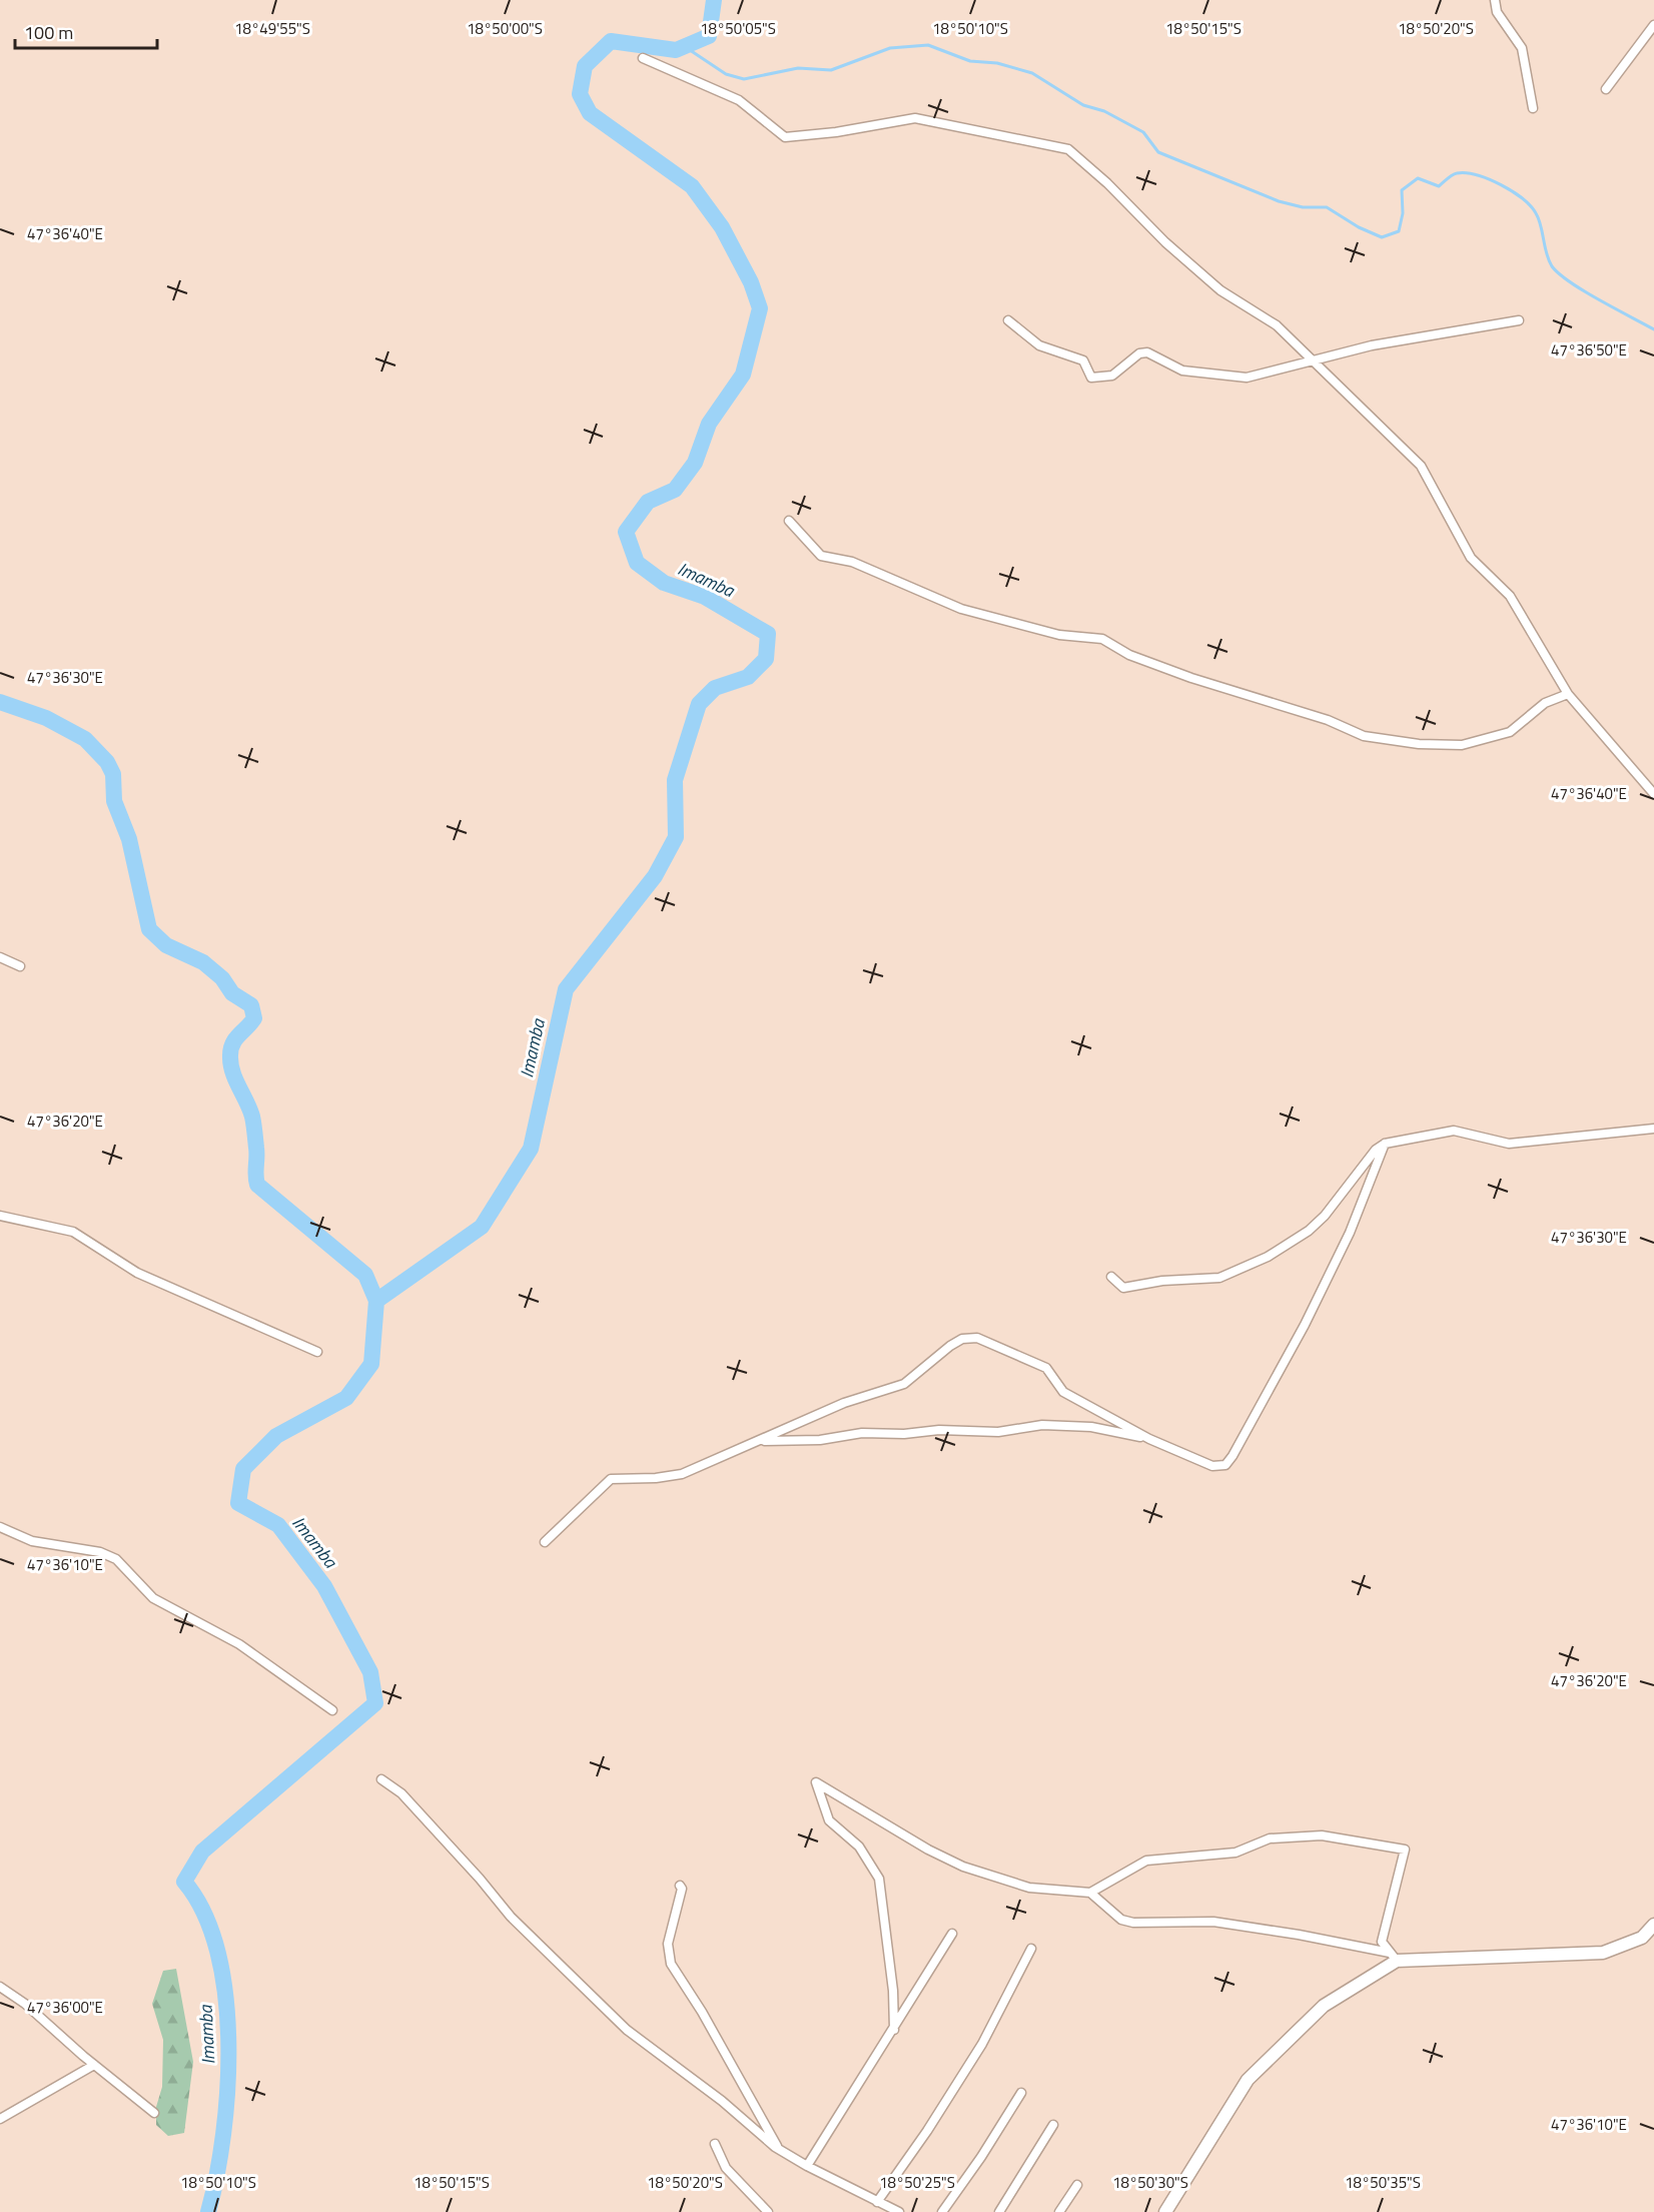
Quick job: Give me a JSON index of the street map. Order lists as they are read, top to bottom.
{
  "water": ["Imamba"],
  "scale_bar": "100 m",
  "coordinates": [
    "18°49'55\"S",
    "18°50'00\"S",
    "18°50'05\"S",
    "18°50'10\"S",
    "18°50'15\"S",
    "18°50'20\"S",
    "47°36'40\"E",
    "47°36'50\"E",
    "47°36'30\"E",
    "47°36'20\"E",
    "47°36'10\"E",
    "47°36'00\"E",
    "18°50'25\"S",
    "18°50'30\"S",
    "18°50'35\"S"
  ]
}
